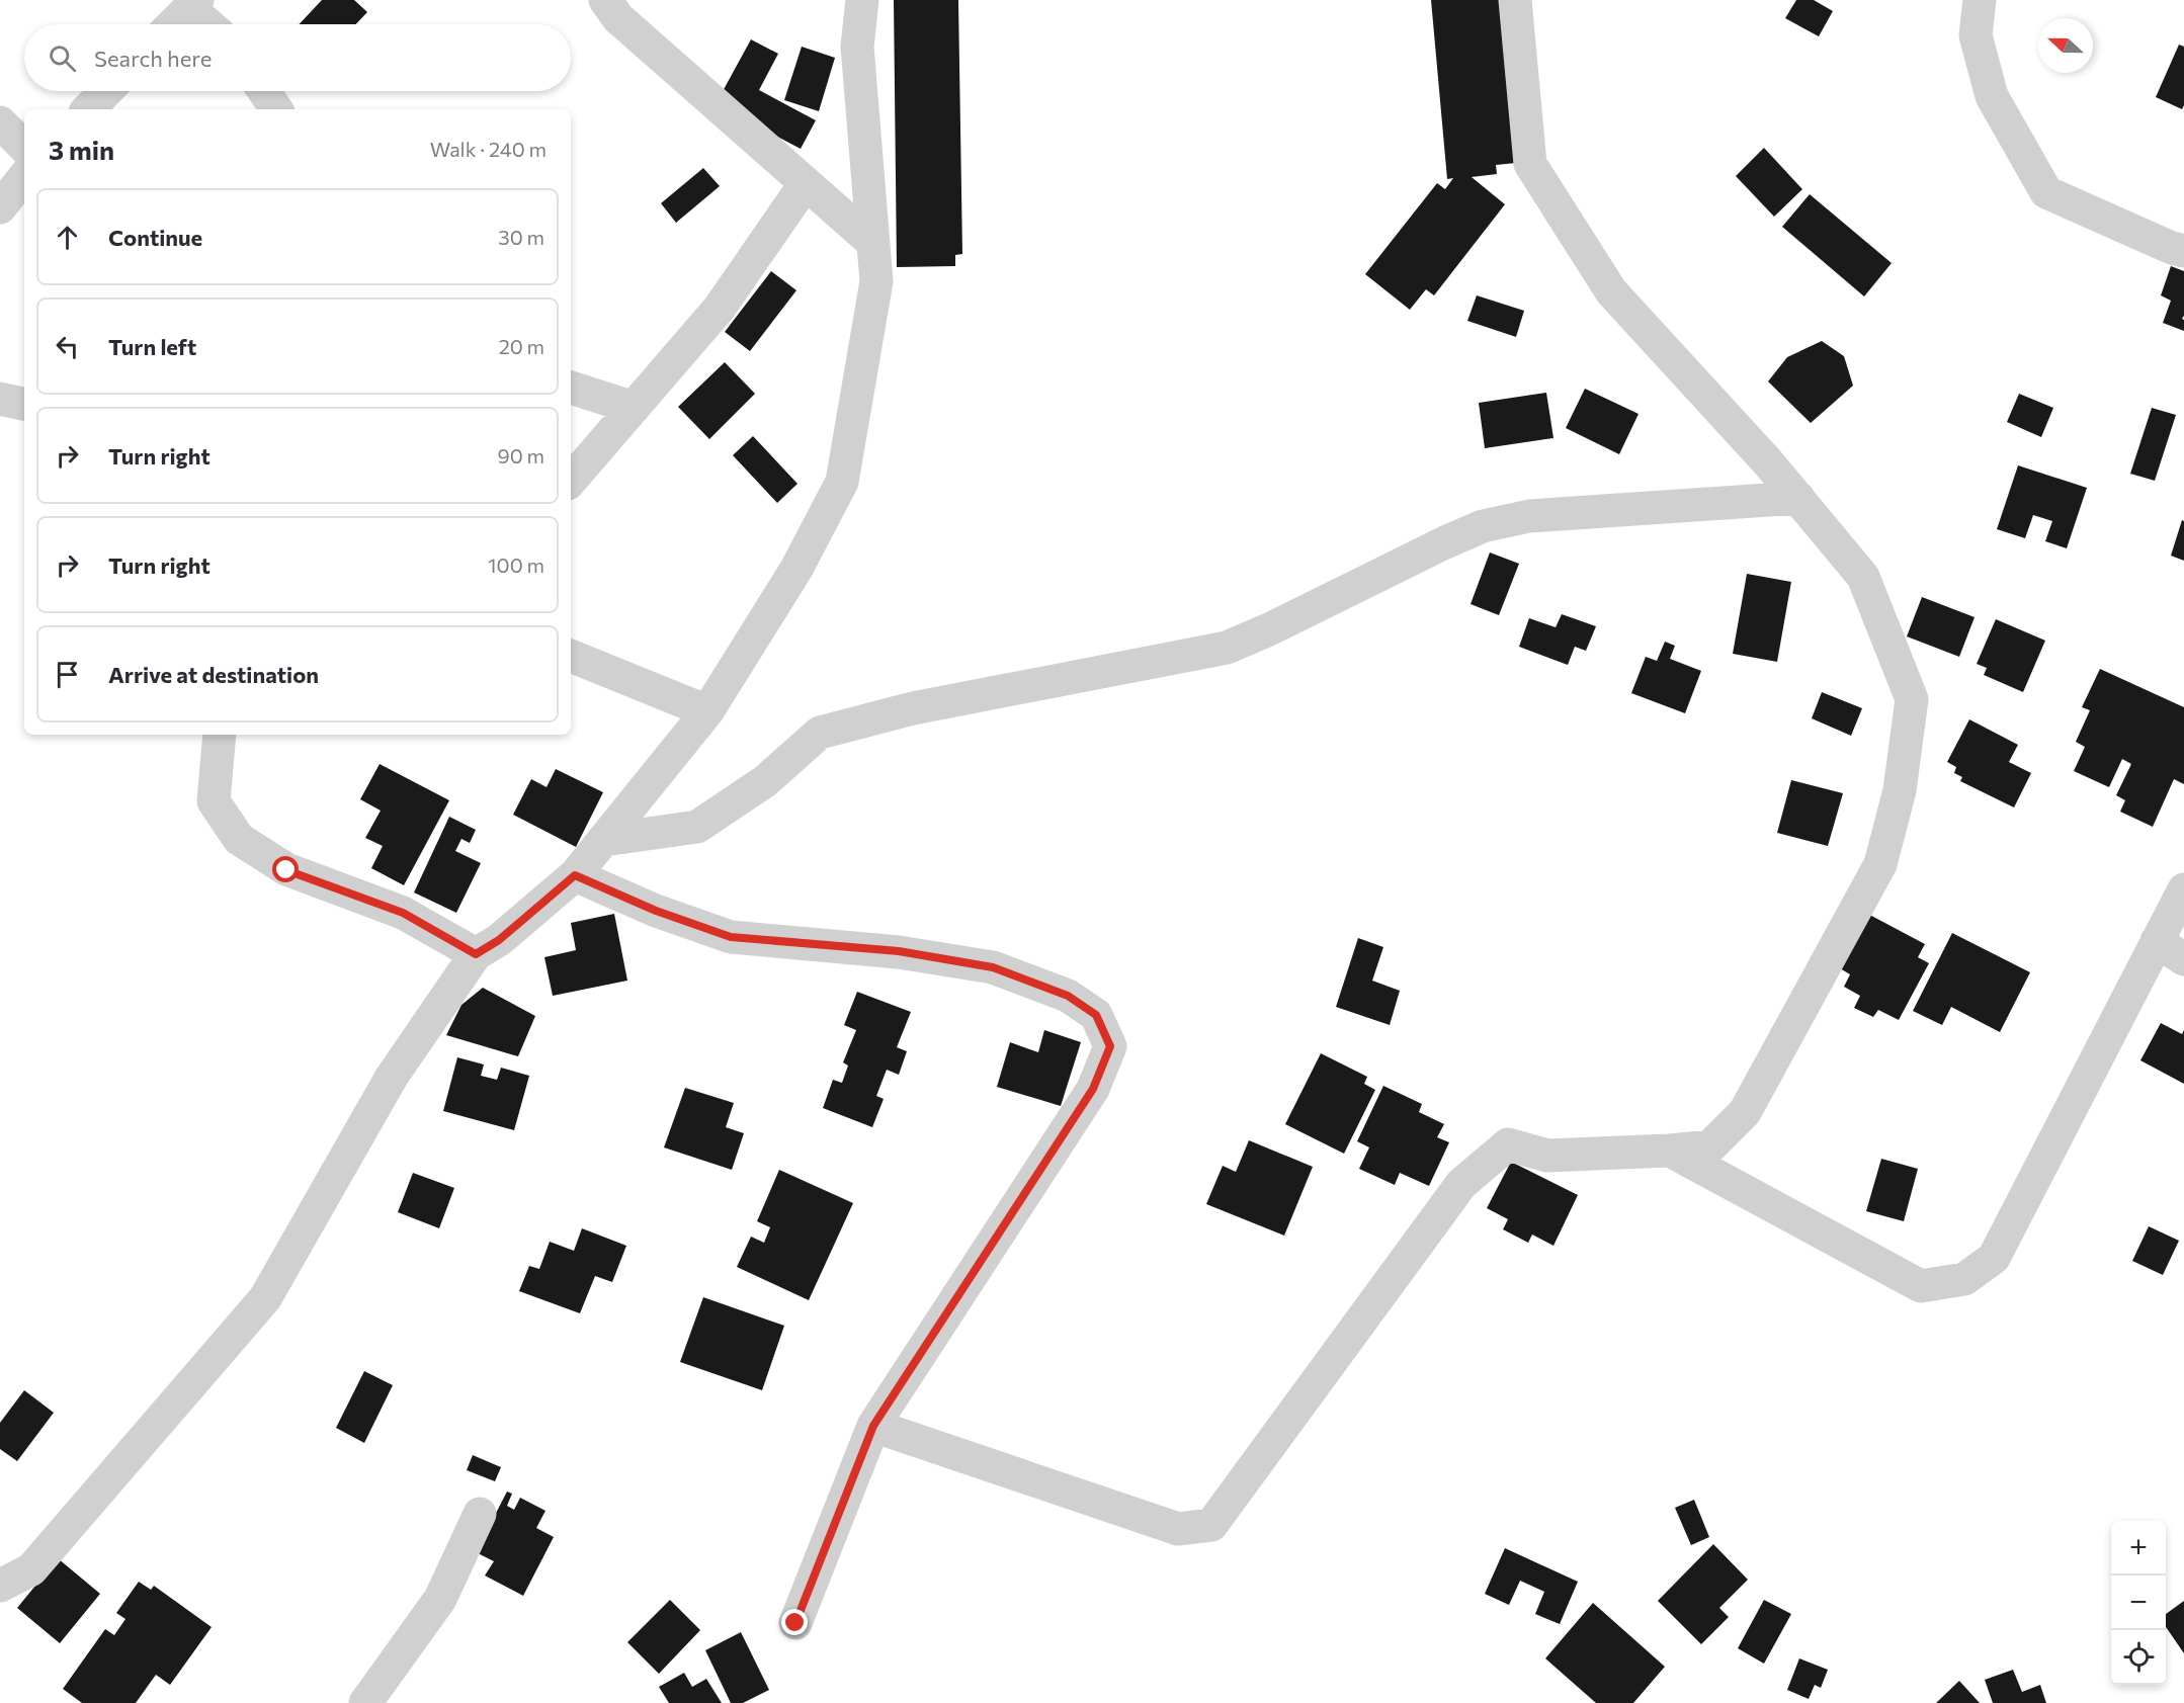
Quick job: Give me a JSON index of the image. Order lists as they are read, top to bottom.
{
  "north": "left",
  "page": {
    "search": "Search here",
    "heading": ["3 min", "Walk · 240 m"],
    "list": [
      ["Continue", "30 m"],
      ["Turn left", "20 m"],
      ["Turn right", "90 m"],
      ["Turn right", "100 m"],
      "Arrive at destination"
    ],
    "map_buttons": ["+", "−"]
  }
}
